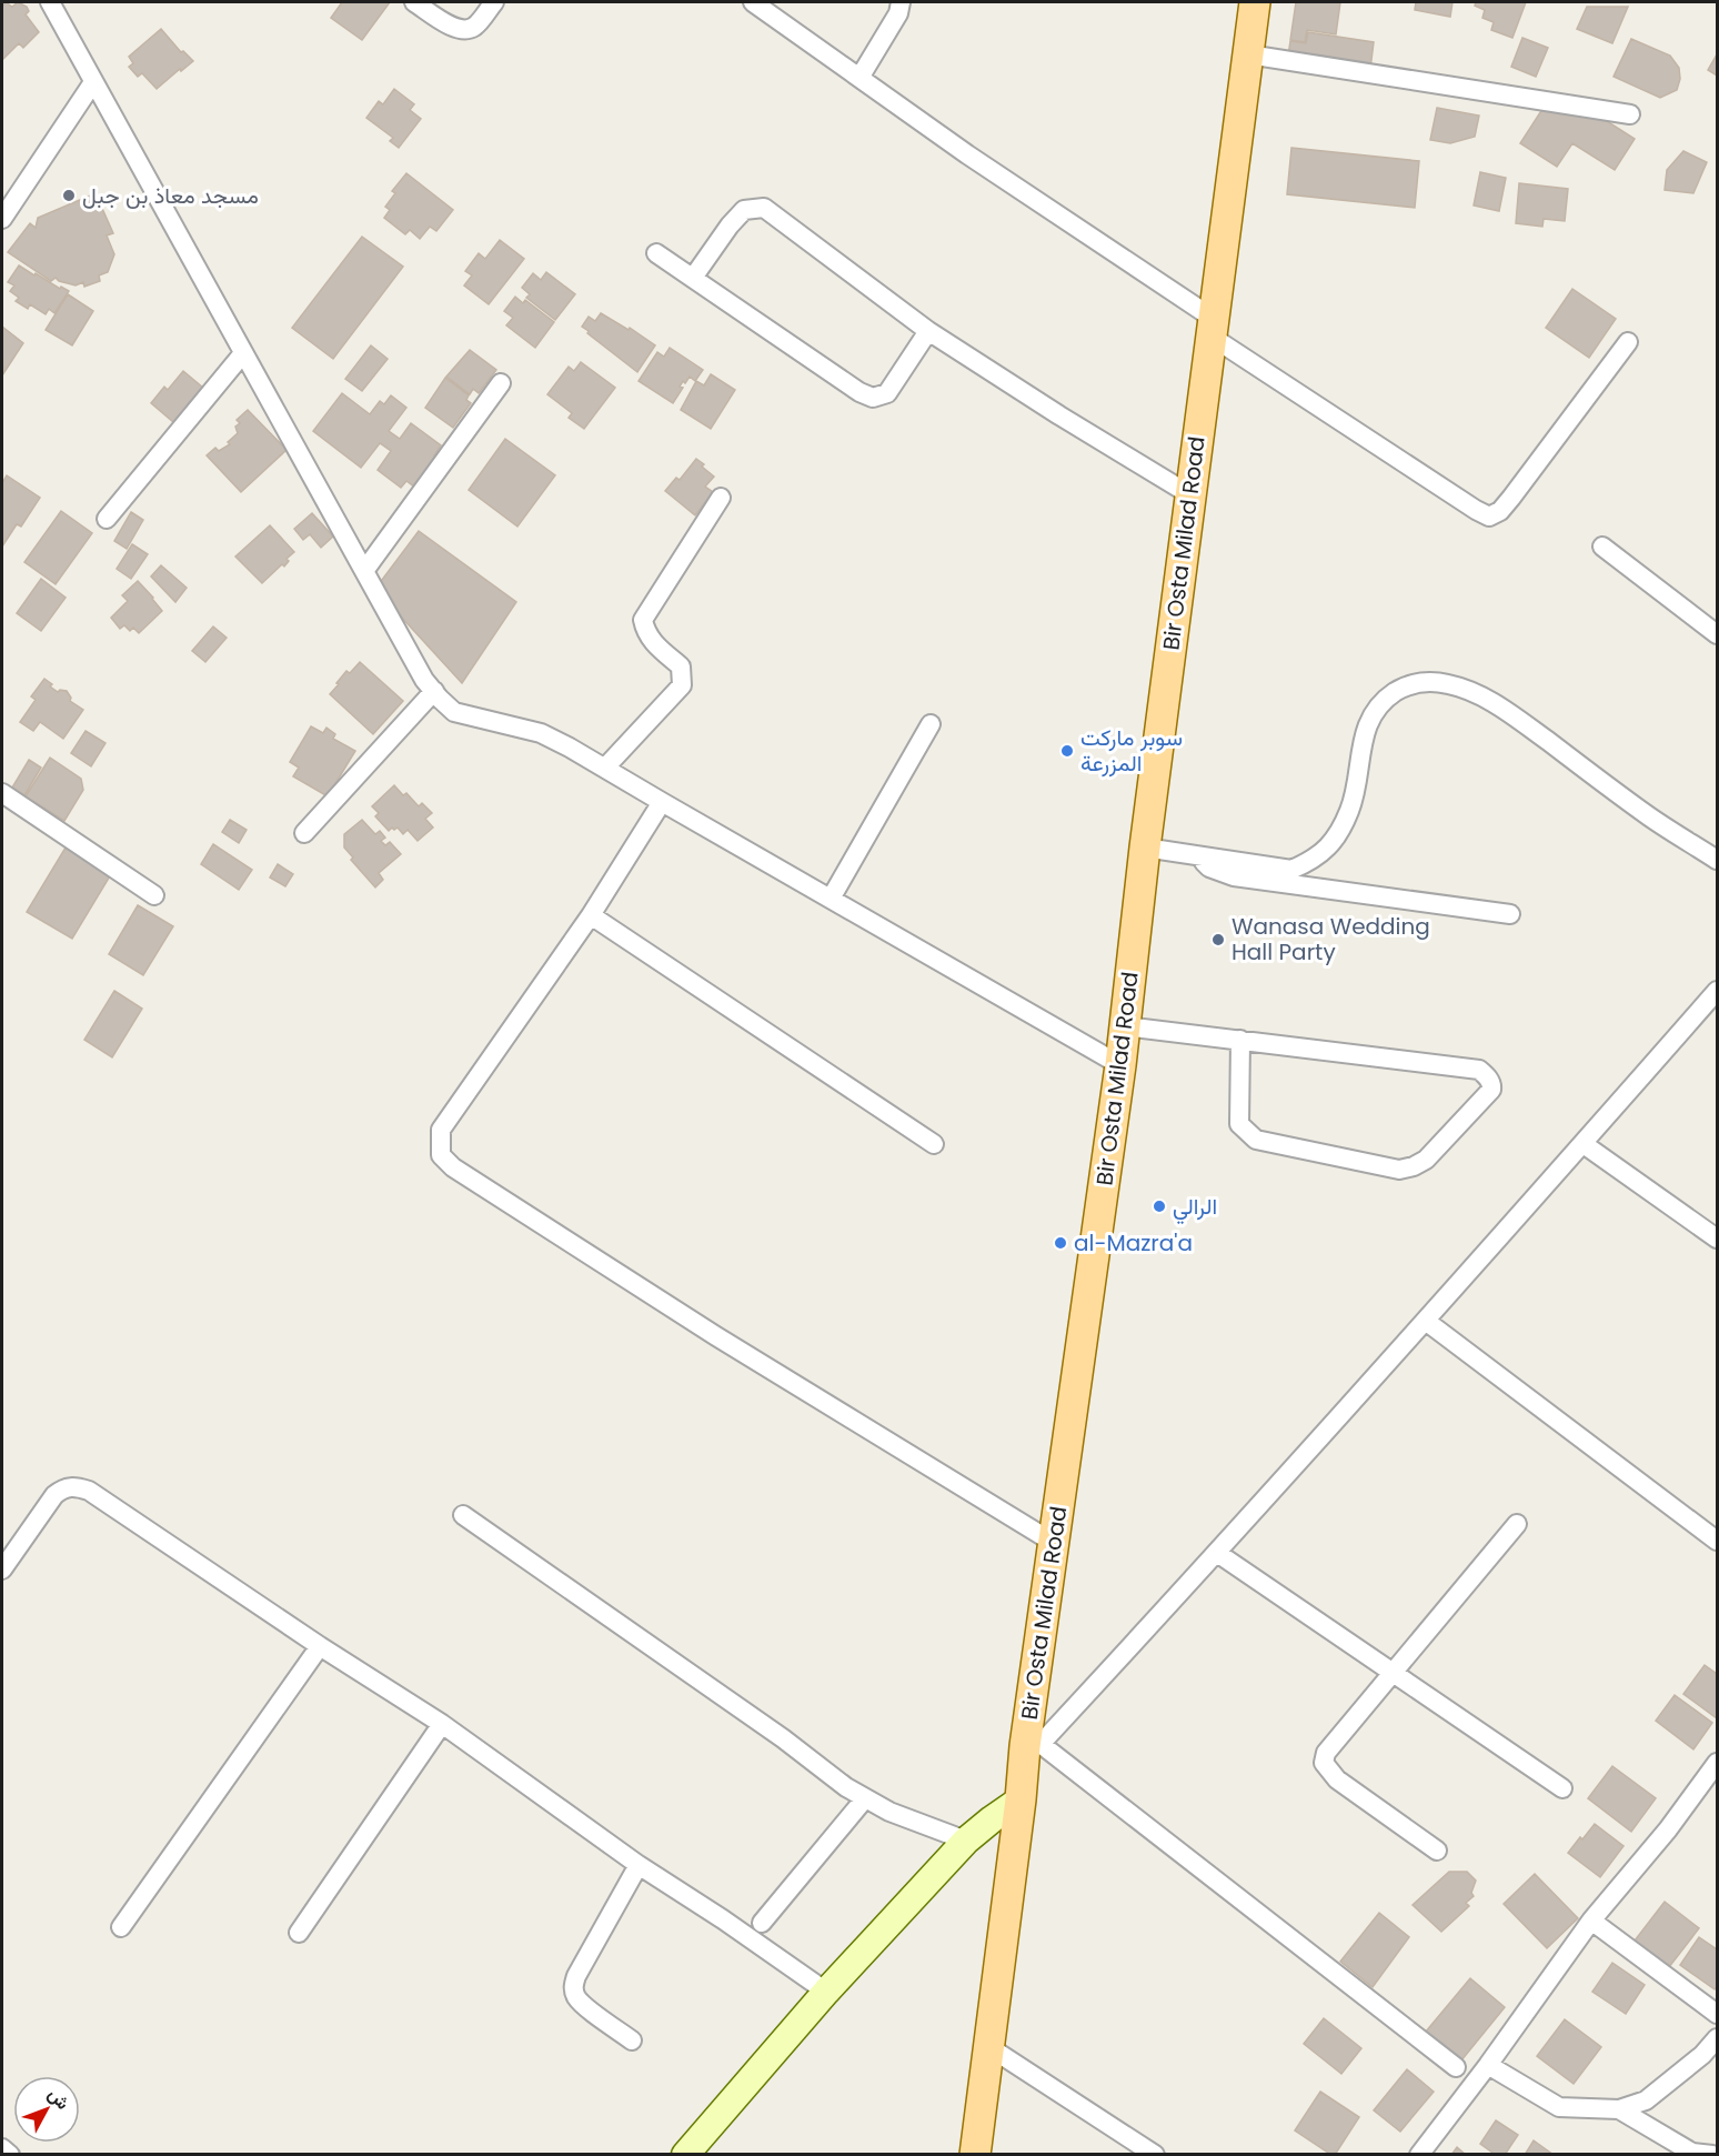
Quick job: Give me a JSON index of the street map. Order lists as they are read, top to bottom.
{
  "streets": {
    "main road": ["Bir Osta Milad Road"]
  },
  "places": [
    "مسجد معاذ بن جبل",
    "سوبر ماركت المزرعة",
    "Wanasa Wedding Hall Party",
    "الرالي",
    "al-Mazra'a"
  ],
  "north": "top right"
}
